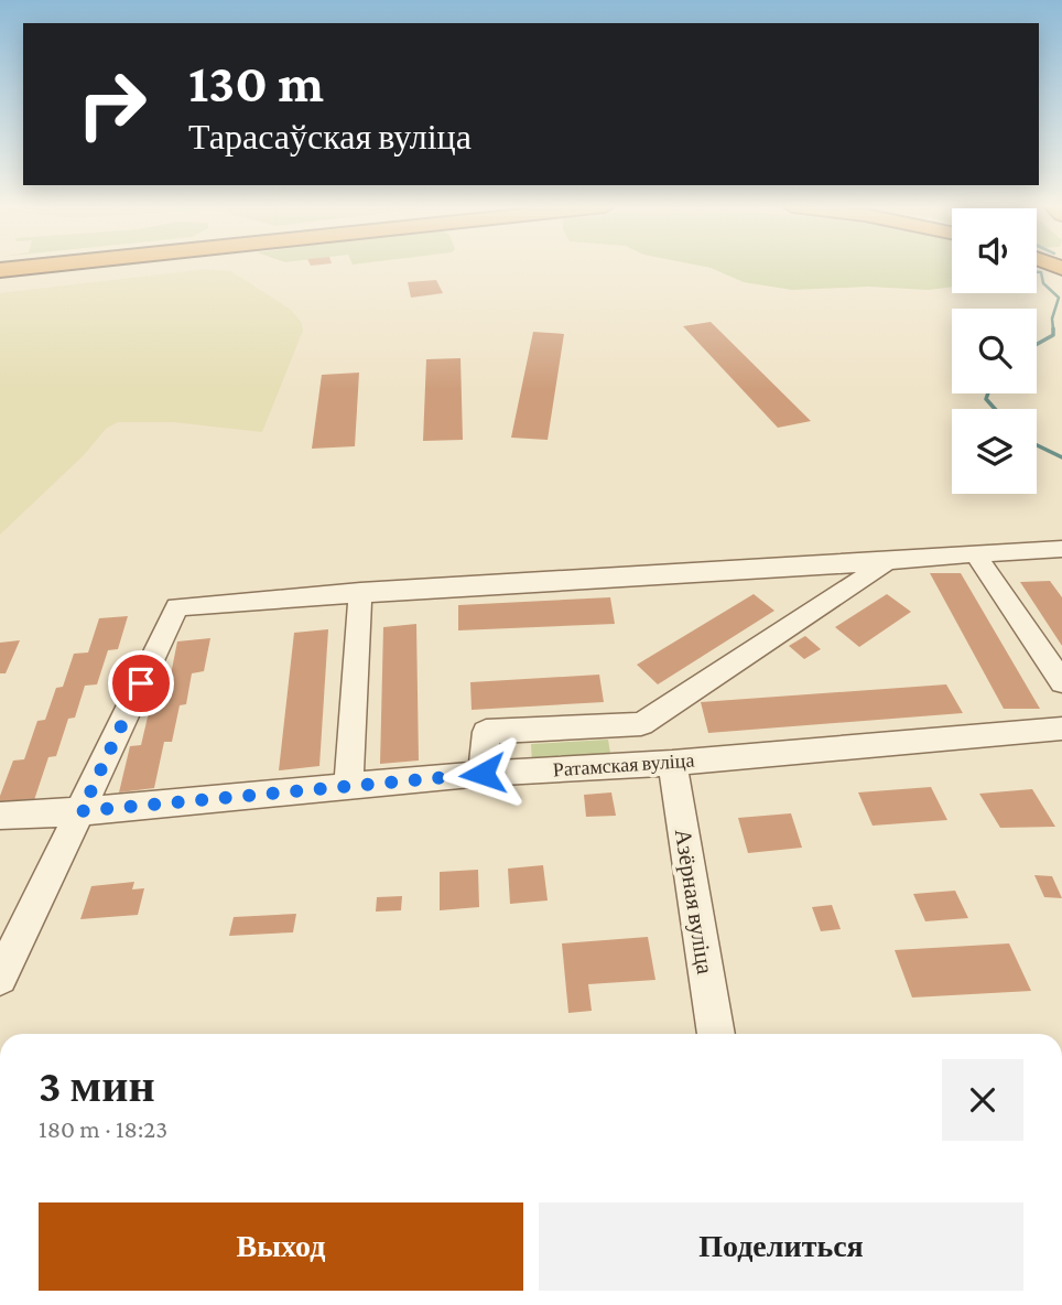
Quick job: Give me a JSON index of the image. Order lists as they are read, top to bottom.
{
  "streets": {
    "street": ["Ратамская вуліца", "Азёрная вуліца"]
  },
  "crossings": [
    ["Ратамская вуліца", "Азёрная вуліца"]
  ],
  "page": {
    "turn": ["130 m", "Тарасаўская вуліца"],
    "heading": ["3 мин", "180 m · 18:23"],
    "buttons": ["Выход", "Поделиться"]
  }
}
